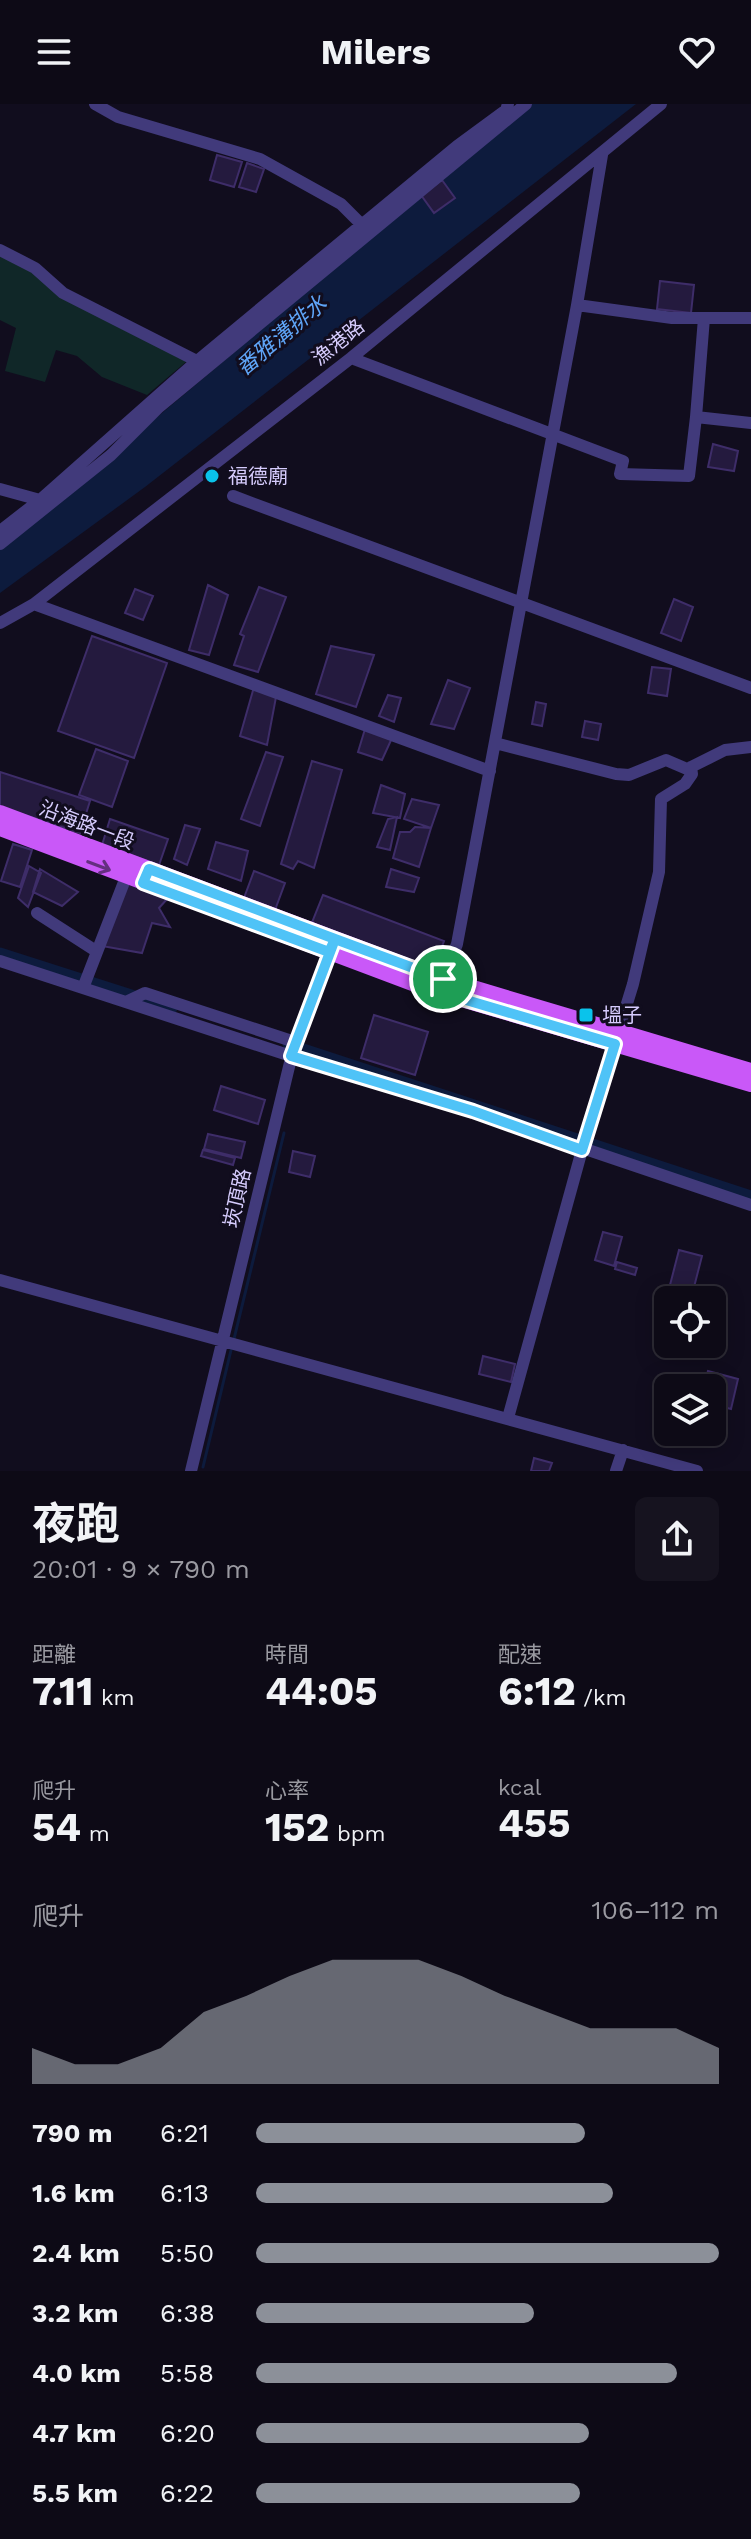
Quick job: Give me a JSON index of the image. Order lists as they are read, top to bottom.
{
  "streets": {
    "main road": ["沿海路一段"],
    "street": ["漁港路", "崁頂路"]
  },
  "crossings": [
    ["沿海路一段", "崁頂路"]
  ],
  "water": ["番雅溝排水"],
  "places": {
    "other": ["福德廟"],
    "transit": ["塭子"]
  },
  "page": {
    "header": "Milers",
    "heading": ["夜跑", "20:01 · 9 × 790 m"],
    "stats": [
      ["距離", "7.11 km"],
      ["時間", "44:05"],
      ["配速", "6:12 /km"],
      ["爬升", "54 m"],
      ["心率", "152 bpm"],
      ["kcal", "455"]
    ],
    "chart": ["爬升", "106–112 m"],
    "list": [
      {
        "name": "790 m",
        "note": "6:21"
      },
      {
        "name": "1.6 km",
        "note": "6:13"
      },
      {
        "name": "2.4 km",
        "note": "5:50"
      },
      {
        "name": "3.2 km",
        "note": "6:38"
      },
      {
        "name": "4.0 km",
        "note": "5:58"
      },
      {
        "name": "4.7 km",
        "note": "6:20"
      },
      {
        "name": "5.5 km",
        "note": "6:22"
      }
    ]
  }
}
